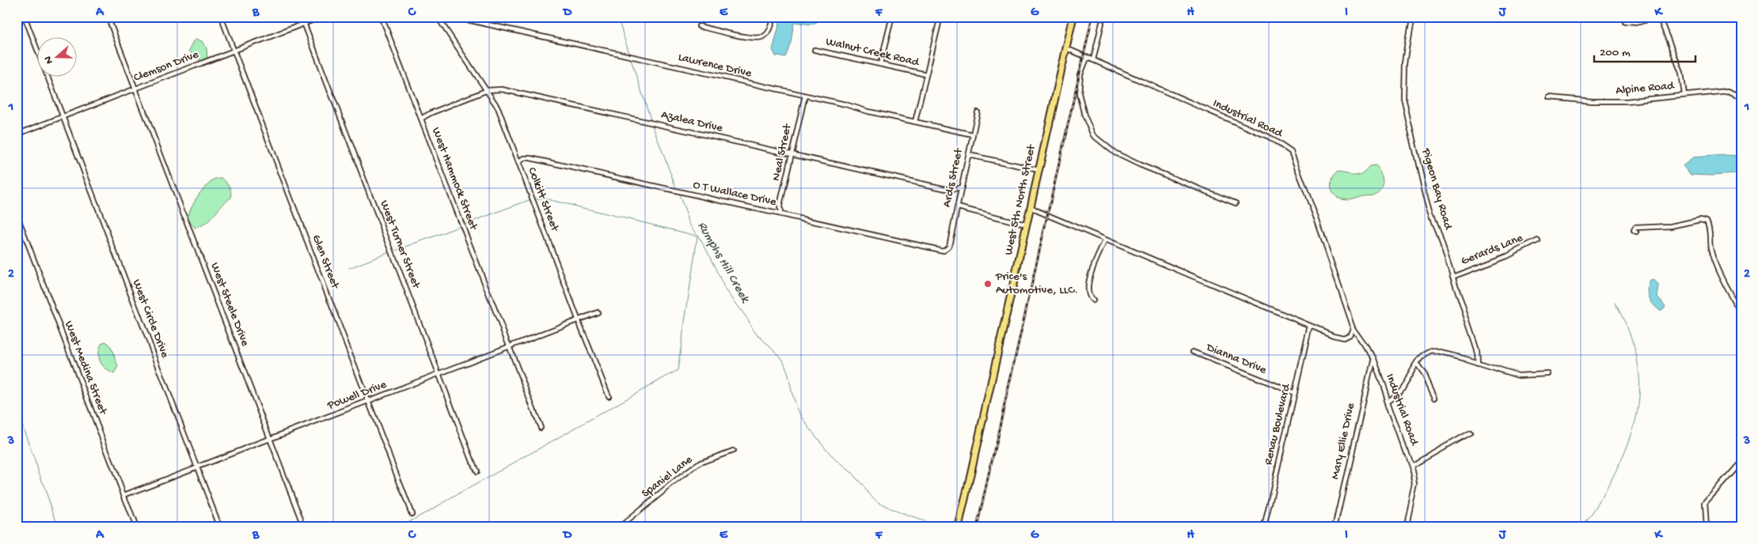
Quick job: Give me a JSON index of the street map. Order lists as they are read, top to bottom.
{
  "streets": {
    "main road": ["West 5th North Street"],
    "street": [
      "Walnut Creek Road",
      "Lawrence Drive",
      "Clemson Drive",
      "Alpine Road",
      "Industrial Road",
      "Azalea Drive",
      "Neal Street",
      "Ardis Street",
      "West Hammock Street",
      "Pigeon Bay Road",
      "O T Wallace Drive",
      "Colkitt Street",
      "West Turner Street",
      "Gerards Lane",
      "Glen Street",
      "West Steele Drive",
      "West Circle Drive",
      "Dianna Drive",
      "West Medina Street",
      "Powell Drive",
      "Renau Boulevard",
      "Mary Ellie Drive",
      "Spaniel Lane"
    ]
  },
  "crossings": [
    ["Lawrence Drive", "Neal Street"],
    ["Lawrence Drive", "Ardis Street"],
    ["Clemson Drive", "West Turner Street"],
    ["Clemson Drive", "Glen Street"],
    ["Clemson Drive", "West Steele Drive"],
    ["Clemson Drive", "West Circle Drive"],
    ["Industrial Road", "West 5th North Street"],
    ["Industrial Road", "Mary Ellie Drive"],
    ["Azalea Drive", "Neal Street"],
    ["Azalea Drive", "Ardis Street"],
    ["Azalea Drive", "West Hammock Street"],
    ["Azalea Drive", "Colkitt Street"],
    ["Neal Street", "O T Wallace Drive"],
    ["Ardis Street", "O T Wallace Drive"],
    ["West Hammock Street", "Powell Drive"],
    ["Pigeon Bay Road", "Gerards Lane"],
    ["O T Wallace Drive", "Colkitt Street"],
    ["Colkitt Street", "Powell Drive"],
    ["West Turner Street", "Powell Drive"],
    ["Glen Street", "Powell Drive"],
    ["West Steele Drive", "Powell Drive"],
    ["West Circle Drive", "Powell Drive"],
    ["Dianna Drive", "Renau Boulevard"],
    ["West Medina Street", "Powell Drive"]
  ],
  "water": ["Rumphs Hill Creek"],
  "places": ["Price's Automotive, LLC."],
  "scale_bar": "200 m",
  "north": "left",
  "grid": {
    "columns": [
      "A",
      "B",
      "C",
      "D",
      "E",
      "F",
      "G",
      "H",
      "I",
      "J",
      "K"
    ],
    "rows": ["1", "2", "3"]
  }
}
